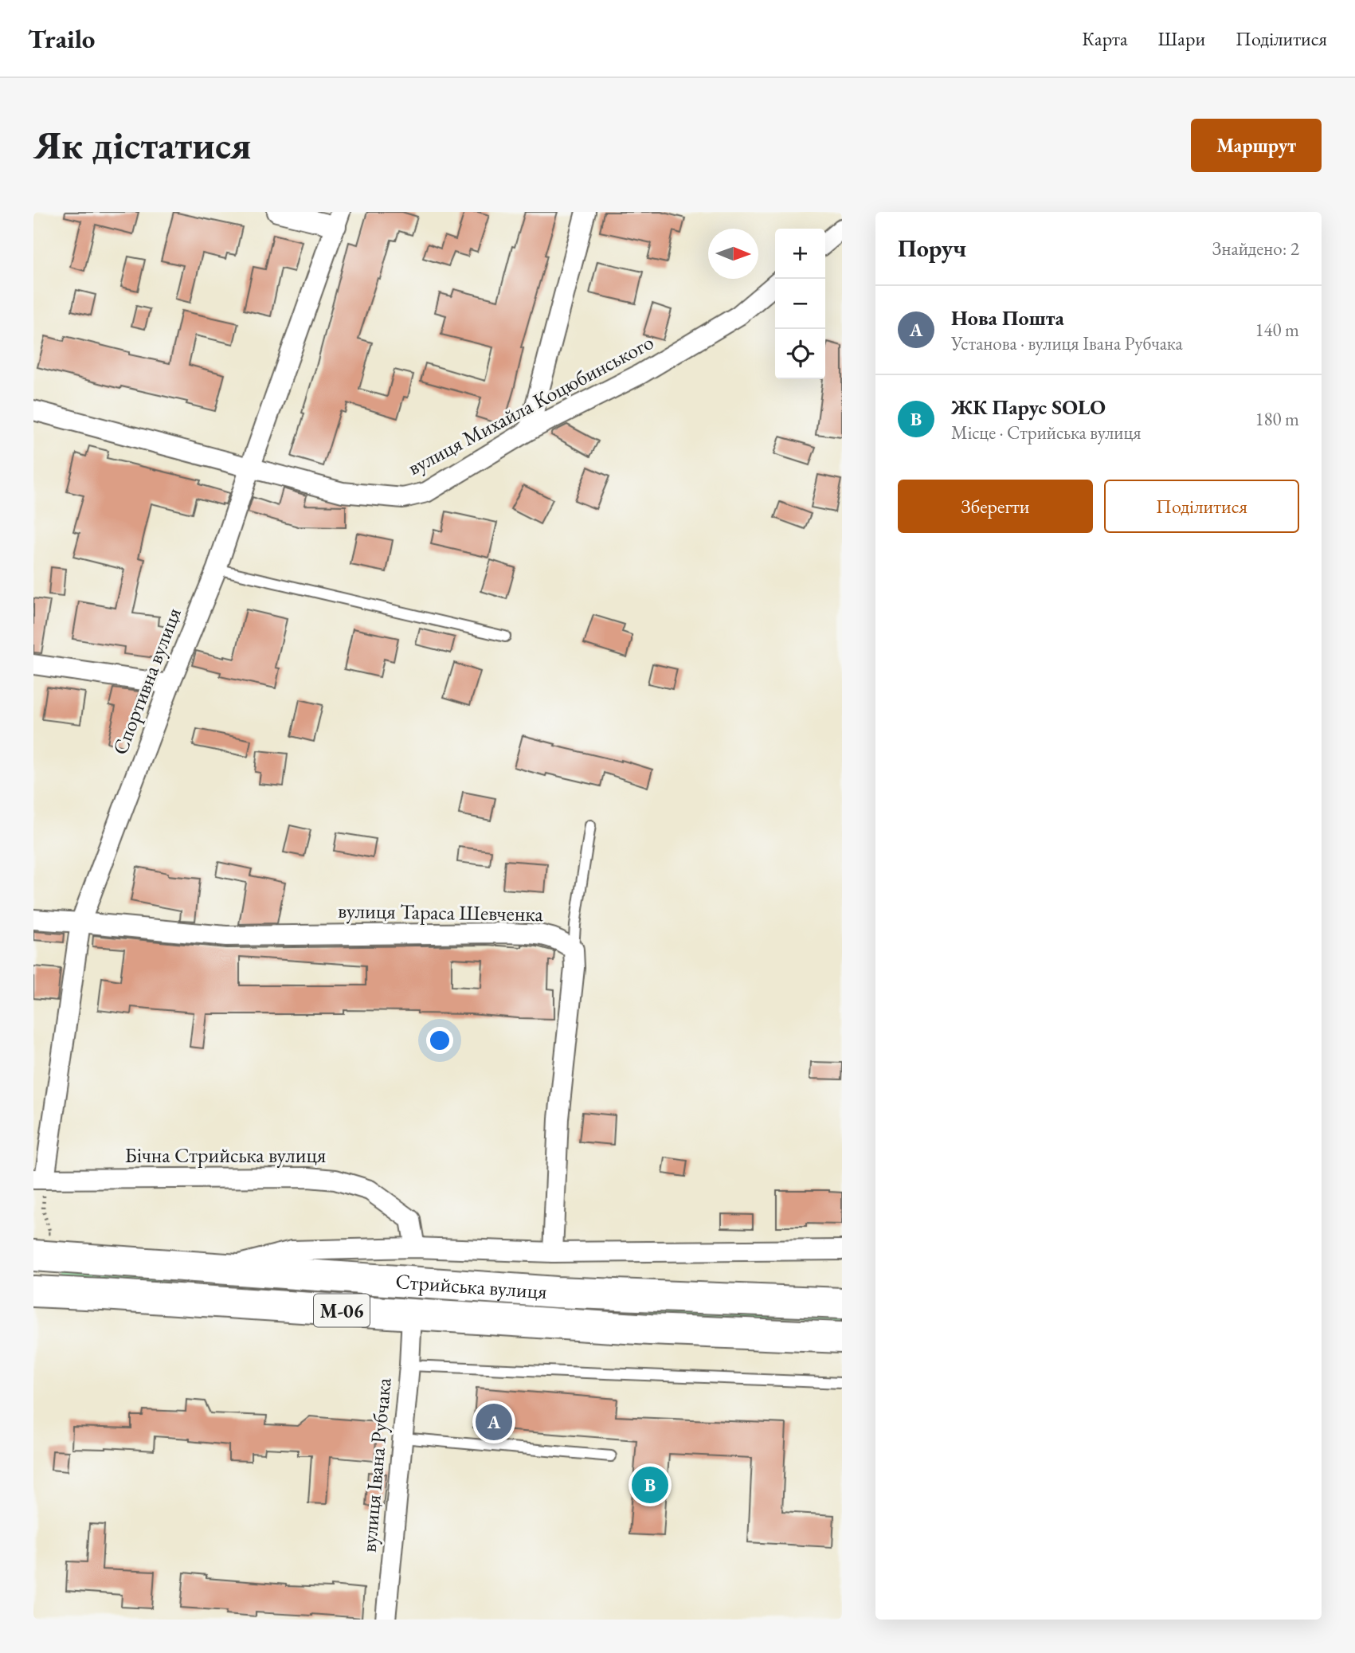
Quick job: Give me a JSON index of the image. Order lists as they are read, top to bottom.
{
  "streets": {
    "highway": ["Стрийська вулиця", "М-06"],
    "street": [
      "вулиця Михайла Коцюбинського",
      "Спортивна вулиця",
      "вулиця Тараса Шевченка",
      "Бічна Стрийська вулиця",
      "вулиця Івана Рубчака"
    ]
  },
  "crossings": [
    ["вулиця Михайла Коцюбинського", "Спортивна вулиця"],
    ["Спортивна вулиця", "вулиця Тараса Шевченка"],
    ["Спортивна вулиця", "Бічна Стрийська вулиця"],
    ["Стрийська вулиця", "вулиця Івана Рубчака"]
  ],
  "north": "right",
  "page": {
    "header": "Trailo",
    "nav": ["Карта", "Шари", "Поділитися"],
    "buttons": [
      "Маршрут",
      ["Зберегти", "Поділитися"]
    ],
    "title": "Як дістатися",
    "heading": ["Поруч", "Знайдено: 2"],
    "map_buttons": ["+", "−"],
    "list": [
      {
        "mark": "A",
        "name": "Нова Пошта",
        "note": "Установа · вулиця Івана Рубчака",
        "value": "140 m"
      },
      {
        "mark": "B",
        "name": "ЖК Парус SOLO",
        "note": "Місце · Стрийська вулиця",
        "value": "180 m"
      }
    ],
    "pins": ["A", "B"]
  }
}
